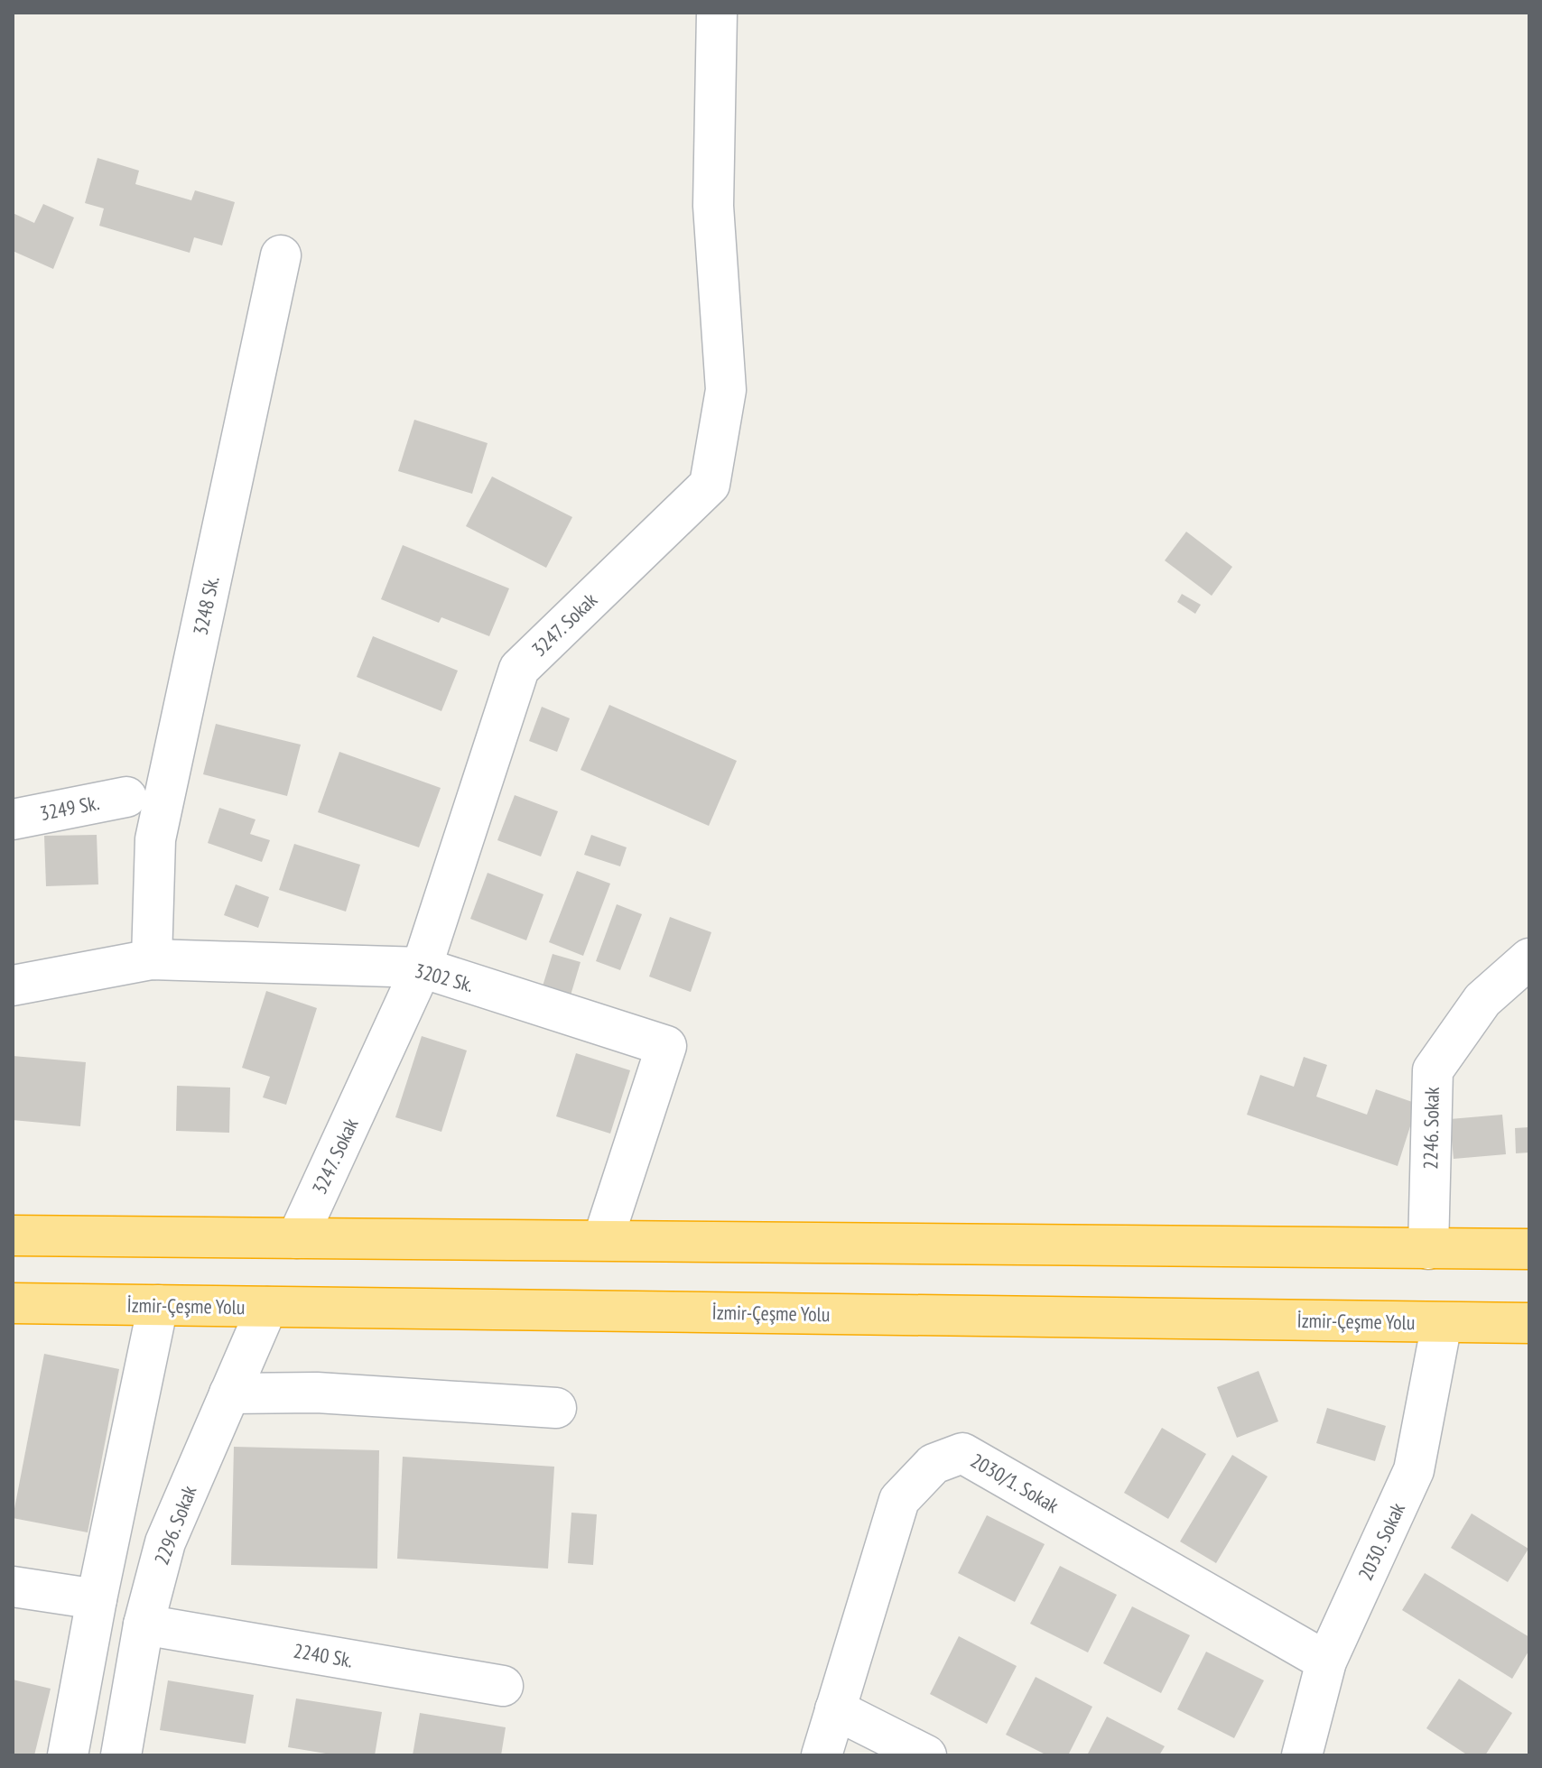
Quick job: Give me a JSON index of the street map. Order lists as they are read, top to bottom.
{
  "streets": {
    "highway": ["İzmir-Çeşme Yolu"],
    "street": [
      "3248 Sk.",
      "3247. Sokak",
      "3249 Sk.",
      "3202 Sk.",
      "2246. Sokak",
      "2030/1. Sokak",
      "2296. Sokak",
      "2030. Sokak",
      "2240 Sk."
    ]
  },
  "crossings": [
    ["3248 Sk.", "3202 Sk."],
    ["3247. Sokak", "3202 Sk."],
    ["İzmir-Çeşme Yolu", "2296. Sokak"],
    ["İzmir-Çeşme Yolu", "2030. Sokak"],
    ["2030/1. Sokak", "2030. Sokak"],
    ["2296. Sokak", "2240 Sk."]
  ]
}
